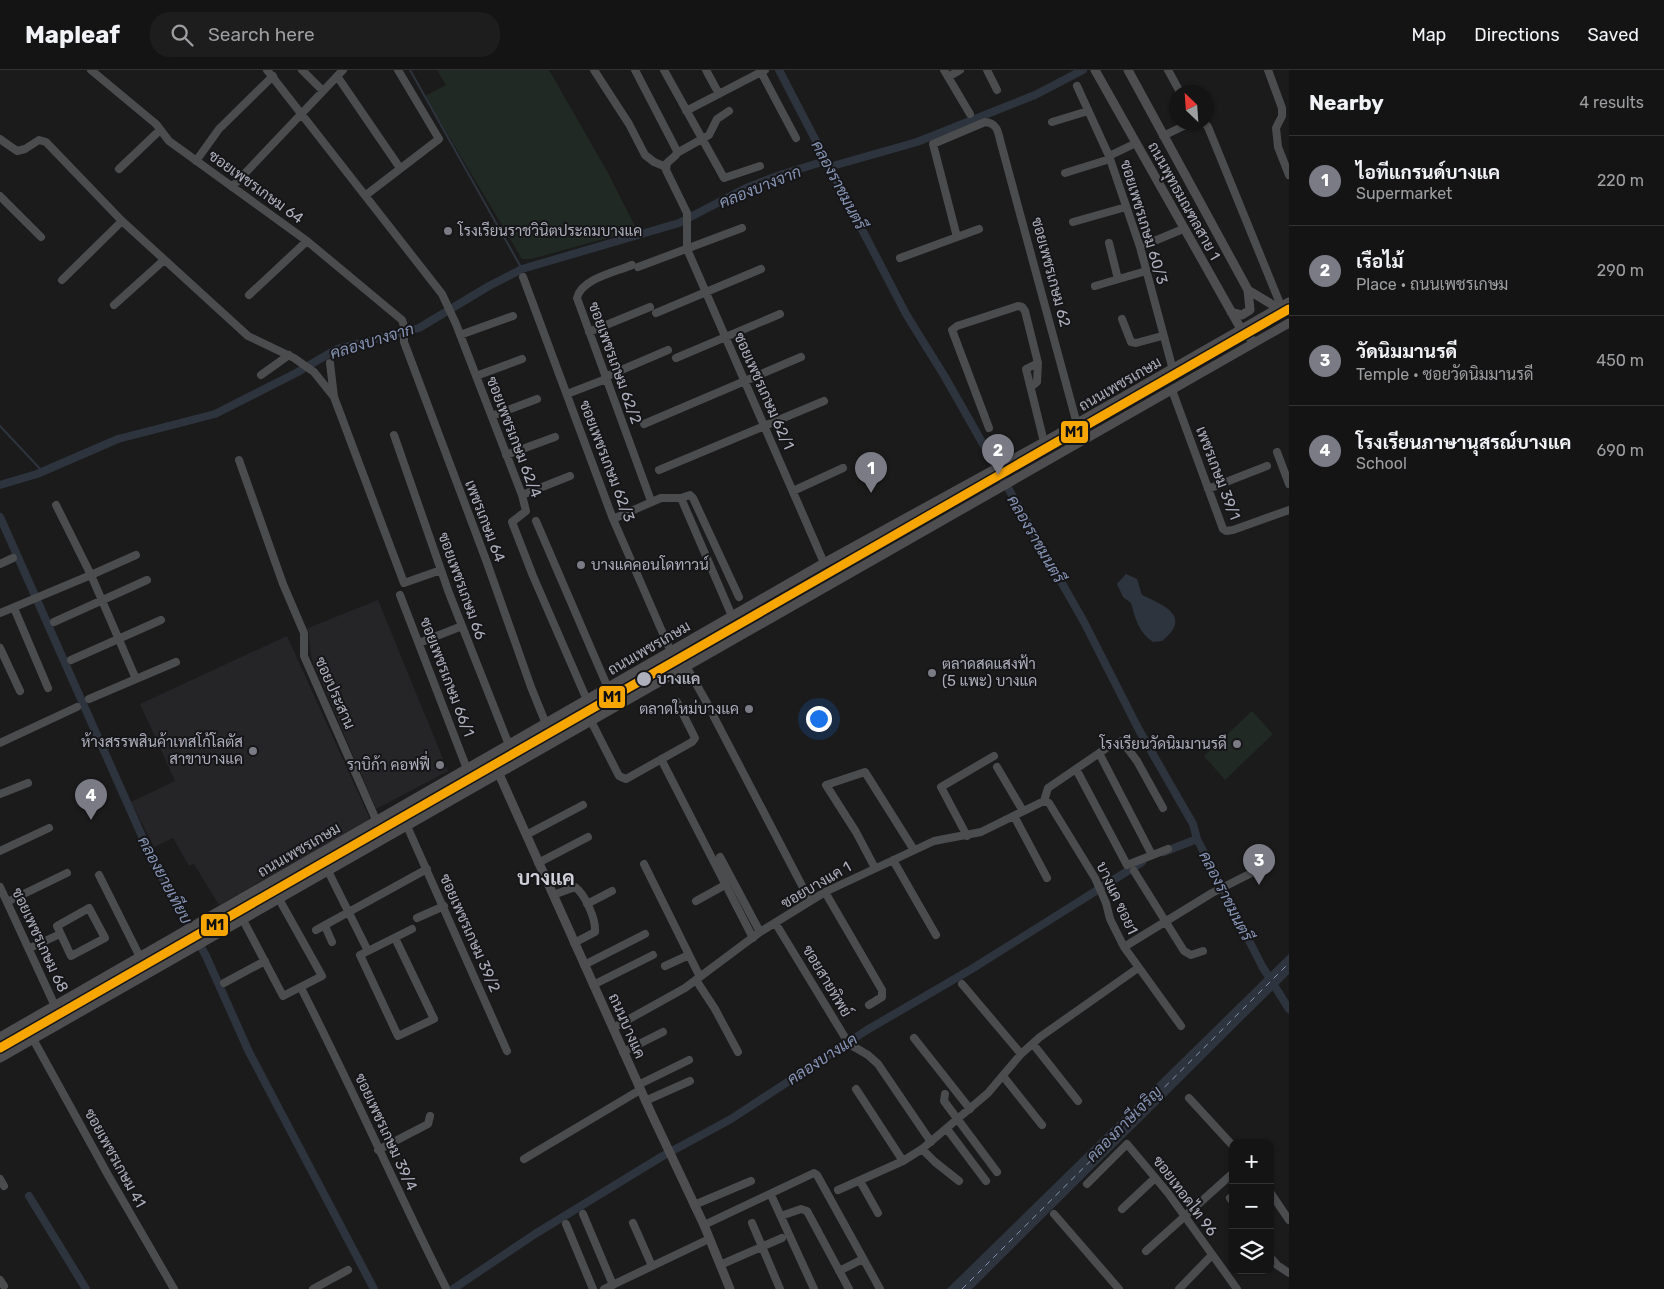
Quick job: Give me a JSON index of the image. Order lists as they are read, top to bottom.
{
  "streets": {
    "main road": ["ถนนพุทธมณฑลสาย 1", "ถนนเพชรเกษม", "ถนนบางแค"],
    "street": [
      "ซอยเพชรเกษม 64",
      "ซอยเพชรเกษม 60/3",
      "ซอยเพชรเกษม 62",
      "ซอยเพชรเกษม 62/2",
      "ซอยเพชรเกษม 62/1",
      "ซอยเพชรเกษม 62/4",
      "ซอยเพชรเกษม 62/3",
      "เพชรเกษม 39/1",
      "เพชรเกษม 64",
      "ซอยเพชรเกษม 66",
      "ซอยเพชรเกษม 66/1",
      "ซอยประสาน",
      "ซอยบางแค 1",
      "บางแค ซอย1",
      "ซอยเพชรเกษม 39/2",
      "ซอยเพชรเกษม 68",
      "ซอยสายทิพย์",
      "ซอยเพชรเกษม 39/4",
      "ซอยเพชรเกษม 41",
      "ซอยเทอดไท 96"
    ]
  },
  "crossings": [
    ["ซอยเพชรเกษม 64", "เพชรเกษม 64"],
    ["ถนนพุทธมณฑลสาย 1", "ถนนเพชรเกษม"],
    ["ซอยเพชรเกษม 60/3", "ถนนเพชรเกษม"],
    ["ซอยเพชรเกษม 62", "ถนนเพชรเกษม"],
    ["ซอยเพชรเกษม 62/2", "ซอยเพชรเกษม 62/1"],
    ["ถนนเพชรเกษม", "ซอยเพชรเกษม 62/1"],
    ["ถนนเพชรเกษม", "ซอยเพชรเกษม 62/4"],
    ["ถนนเพชรเกษม", "ซอยเพชรเกษม 62/3"],
    ["ถนนเพชรเกษม", "เพชรเกษม 39/1"],
    ["ถนนเพชรเกษม", "เพชรเกษม 64"],
    ["ถนนเพชรเกษม", "ซอยเพชรเกษม 66"],
    ["ถนนเพชรเกษม", "ซอยเพชรเกษม 66/1"],
    ["ถนนเพชรเกษม", "ซอยประสาน"],
    ["ถนนเพชรเกษม", "ซอยเพชรเกษม 39/2"],
    ["ถนนเพชรเกษม", "ซอยเพชรเกษม 68"],
    ["ถนนเพชรเกษม", "ถนนบางแค"],
    ["ถนนเพชรเกษม", "ซอยเพชรเกษม 41"],
    ["ซอยบางแค 1", "บางแค ซอย1"],
    ["ซอยบางแค 1", "ซอยสายทิพย์"],
    ["ซอยบางแค 1", "ถนนบางแค"]
  ],
  "districts": ["บางแค"],
  "water": [
    "คลองราชมนตรี",
    "คลองบางจาก",
    "คลองยายเทียบ",
    "คลองบางแค",
    "คลองภาษีเจริญ"
  ],
  "places": [
    "โรงเรียนราชวินิตประถมบางแค",
    "บางแคคอนโดทาวน์",
    "ตลาดสดแสงฟ้า (5 แพะ) บางแค",
    "บางแค",
    "ตลาดใหม่บางแค",
    "โรงเรียนวัดนิมมานรดี",
    "ห้างสรรพสินค้าเทสโก้โลตัส สาขาบางแค",
    "ราบิก้า คอฟฟี่"
  ],
  "lines": ["transit line M1"],
  "north": "top left",
  "page": {
    "header": "Mapleaf",
    "search": "Search here",
    "nav": ["Map", "Directions", "Saved"],
    "heading": ["Nearby", "4 results"],
    "list": [
      {
        "mark": "1",
        "name": "ไอทีแกรนด์บางแค",
        "note": "Supermarket",
        "value": "220 m"
      },
      {
        "mark": "2",
        "name": "เรือไม้",
        "note": "Place · ถนนเพชรเกษม",
        "value": "290 m"
      },
      {
        "mark": "3",
        "name": "วัดนิมมานรดี",
        "note": "Temple · ซอยวัดนิมมานรดี",
        "value": "450 m"
      },
      {
        "mark": "4",
        "name": "โรงเรียนภาษานุสรณ์บางแค",
        "note": "School",
        "value": "690 m"
      }
    ],
    "pins": [
      "2",
      "1",
      "4",
      "3"
    ],
    "map_buttons": ["+", "−"]
  }
}
